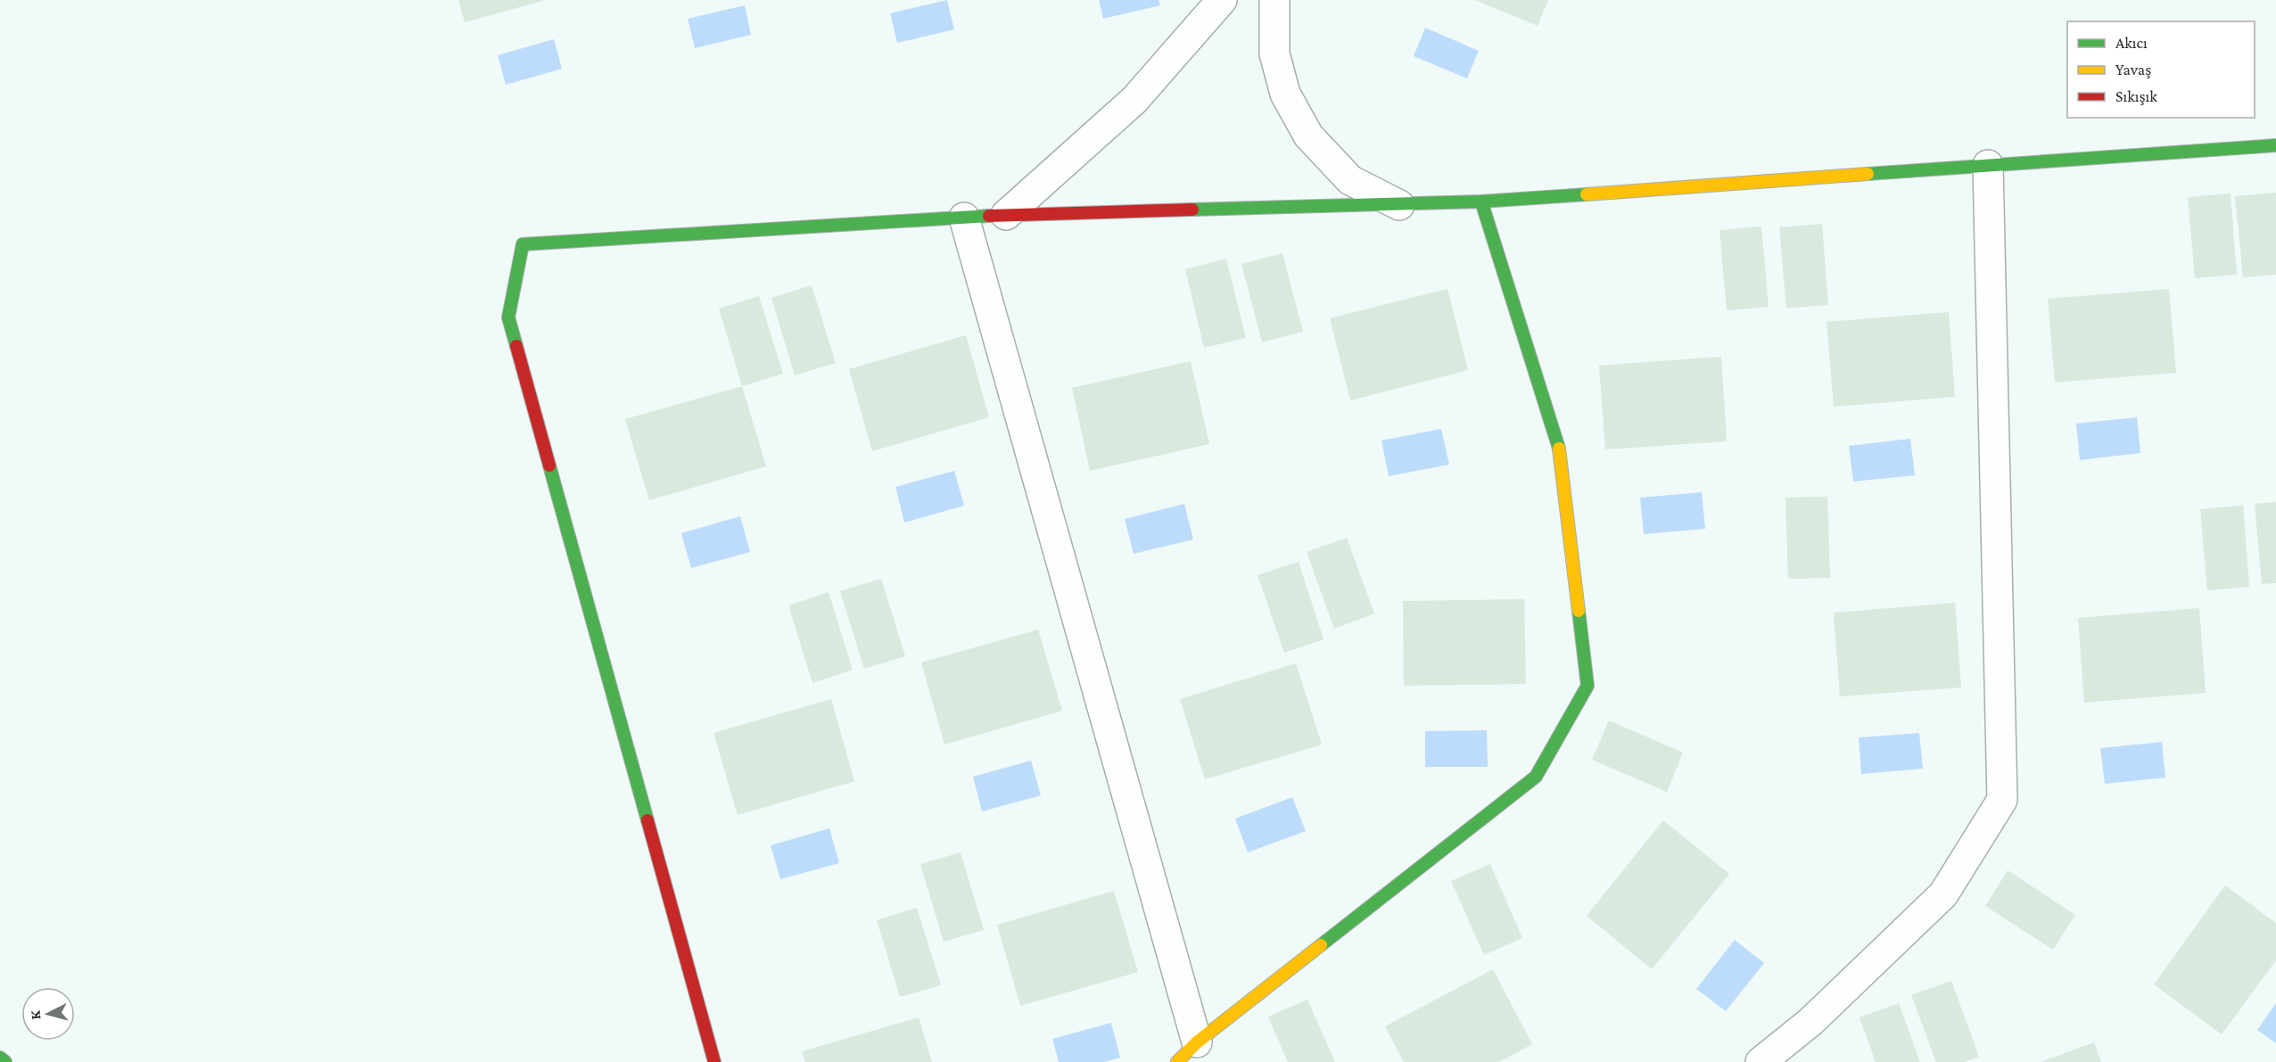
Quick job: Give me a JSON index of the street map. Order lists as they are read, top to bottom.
{
  "legend": ["Akıcı", "Yavaş", "Sıkışık"],
  "north": "left"
}
